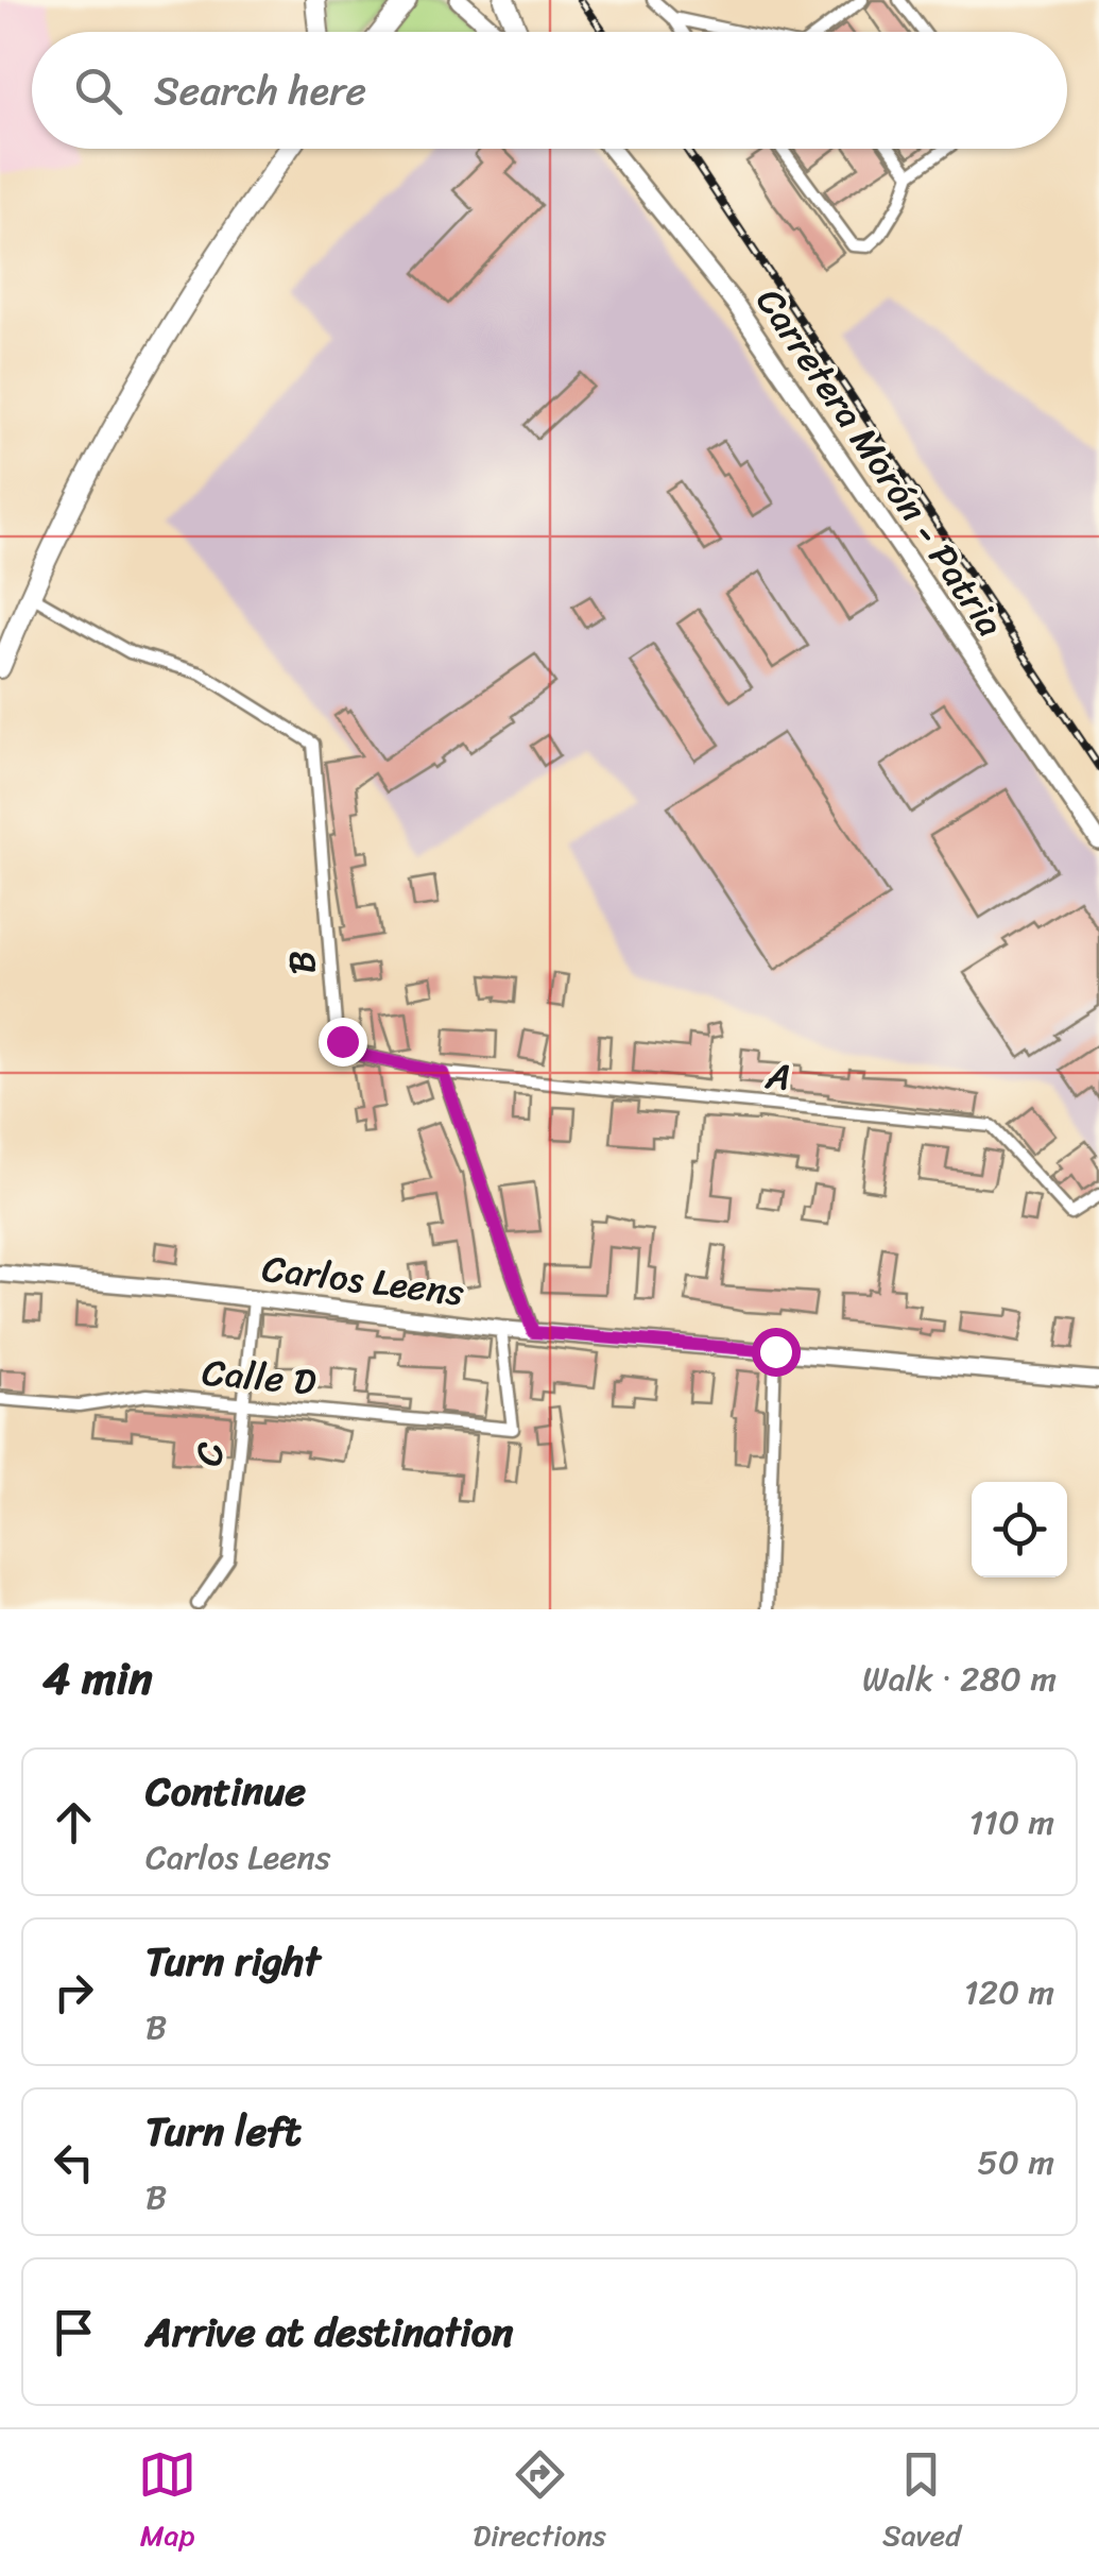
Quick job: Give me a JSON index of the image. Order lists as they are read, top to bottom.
{
  "streets": {
    "main road": ["Carretera Morón - Patria"],
    "street": [
      "B",
      "A",
      "Carlos Leens",
      "Calle D",
      "C"
    ]
  },
  "crossings": [
    ["B", "A"],
    ["Carlos Leens", "Calle D"],
    ["Carlos Leens", "C"],
    ["Calle D", "C"]
  ],
  "page": {
    "search": "Search here",
    "heading": ["4 min", "Walk · 280 m"],
    "list": [
      ["Continue", "Carlos Leens", "110 m"],
      ["Turn right", "B", "120 m"],
      ["Turn left", "B", "50 m"],
      "Arrive at destination"
    ],
    "nav": ["Map", "Directions", "Saved"]
  }
}
